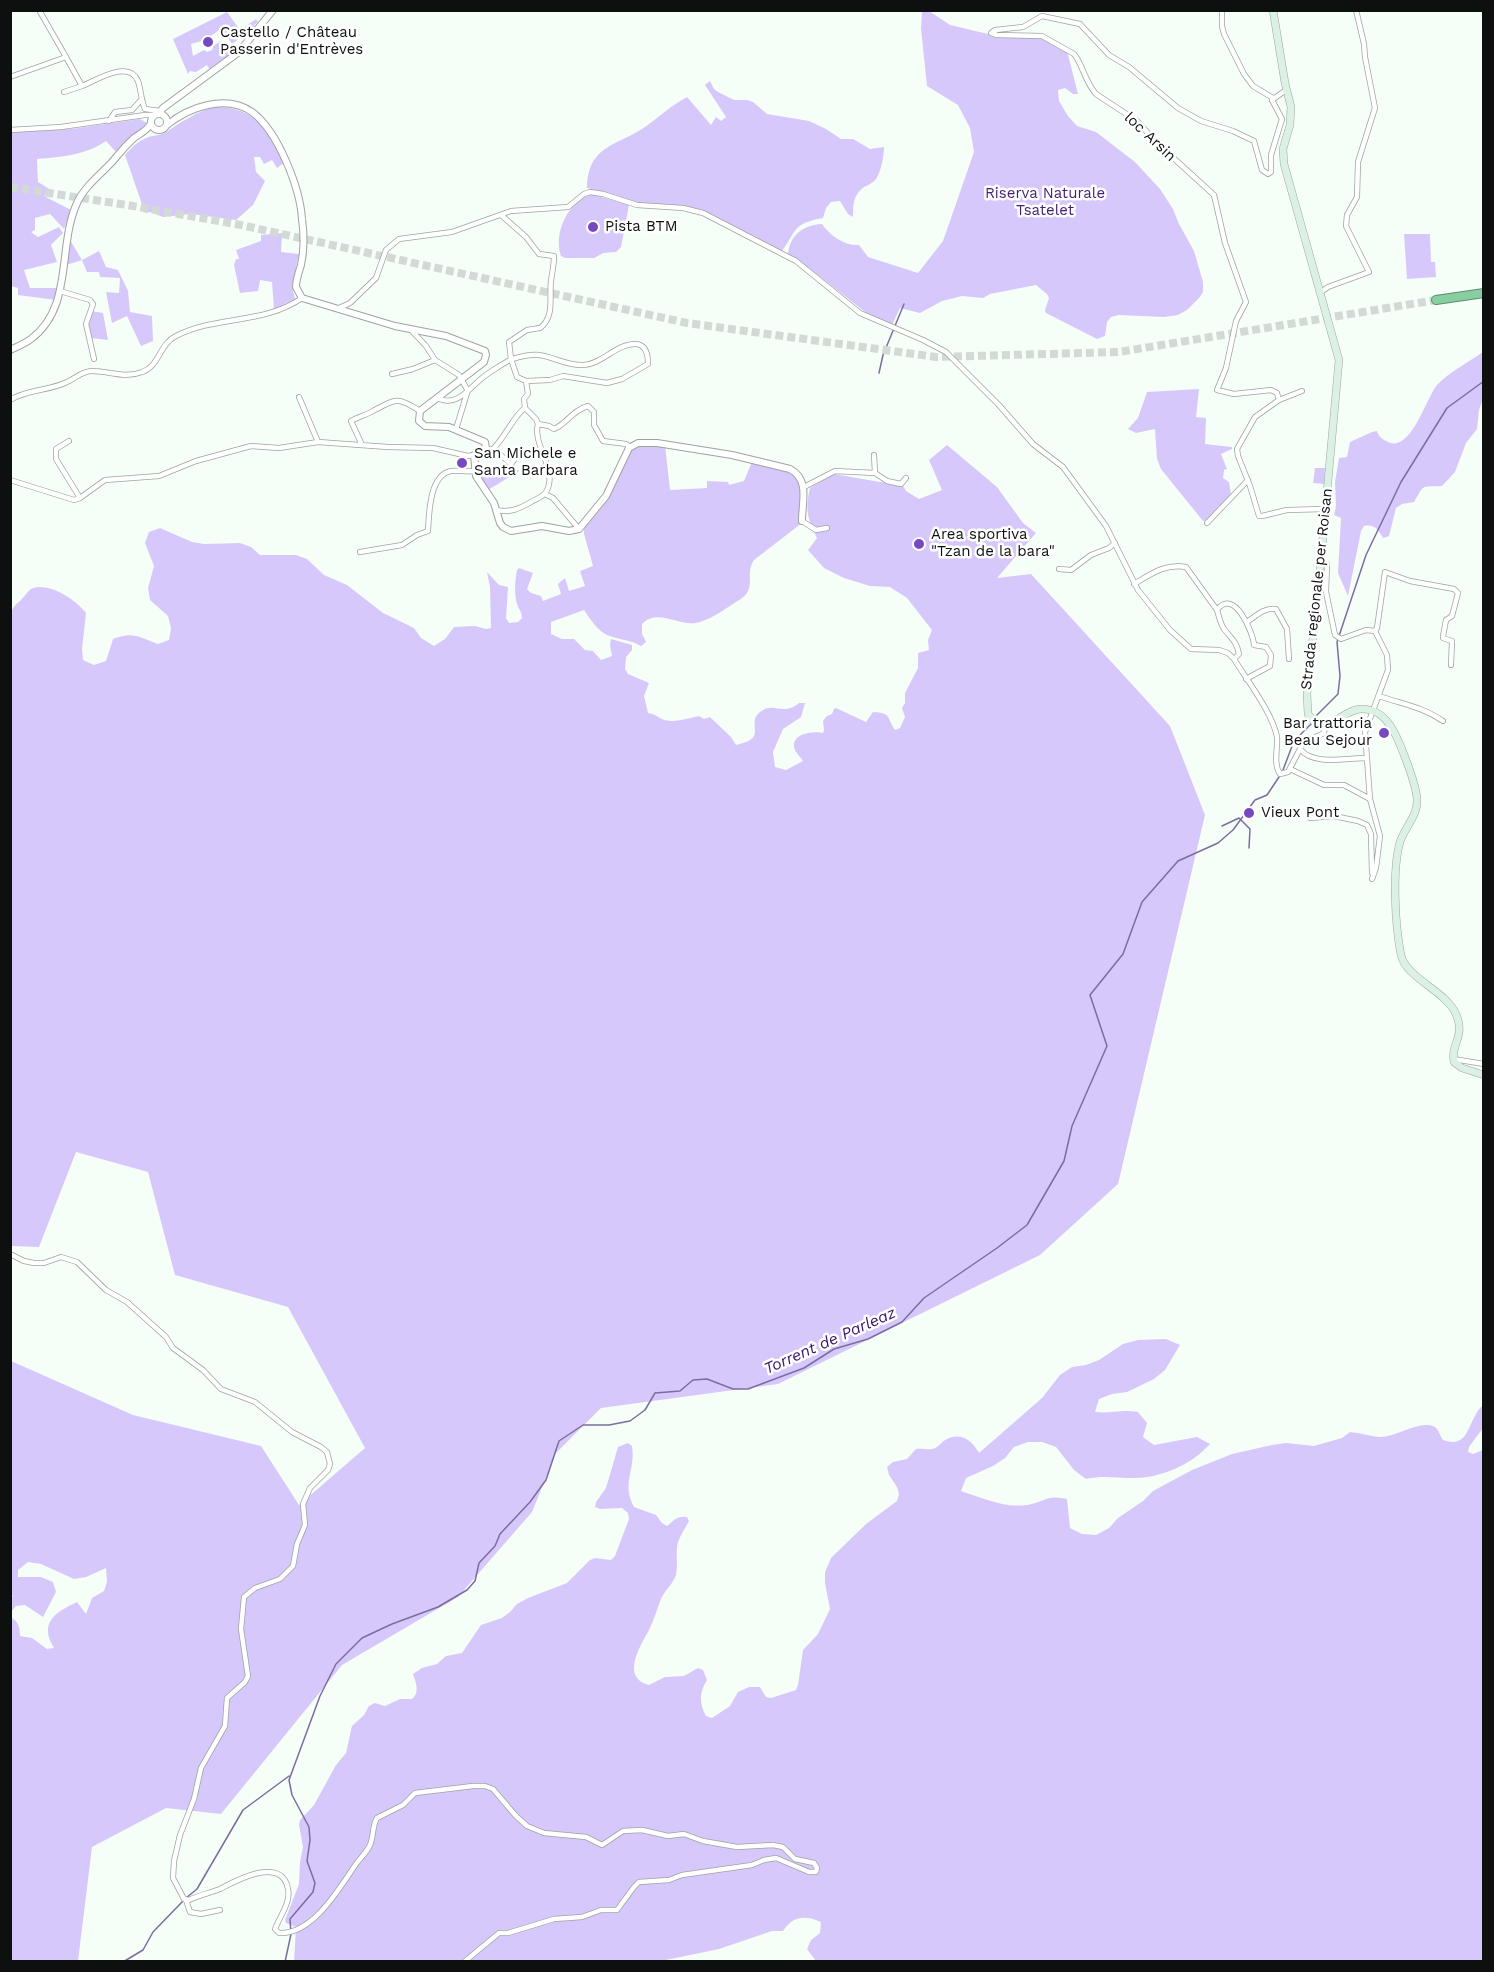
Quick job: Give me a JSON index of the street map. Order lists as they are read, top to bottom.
{
  "streets": {
    "main road": ["Strada regionale per Roisan"],
    "street": ["loc Arsin"]
  },
  "water": ["Torrent de Parleaz"],
  "parks": ["Riserva Naturale Tsatelet"],
  "places": [
    "Castello / Château Passerin d'Entrèves",
    "Pista BTM",
    "San Michele e Santa Barbara",
    "Area sportiva \"Tzan de la bara\"",
    "Bar trattoria Beau Sejour",
    "Vieux Pont"
  ]
}
